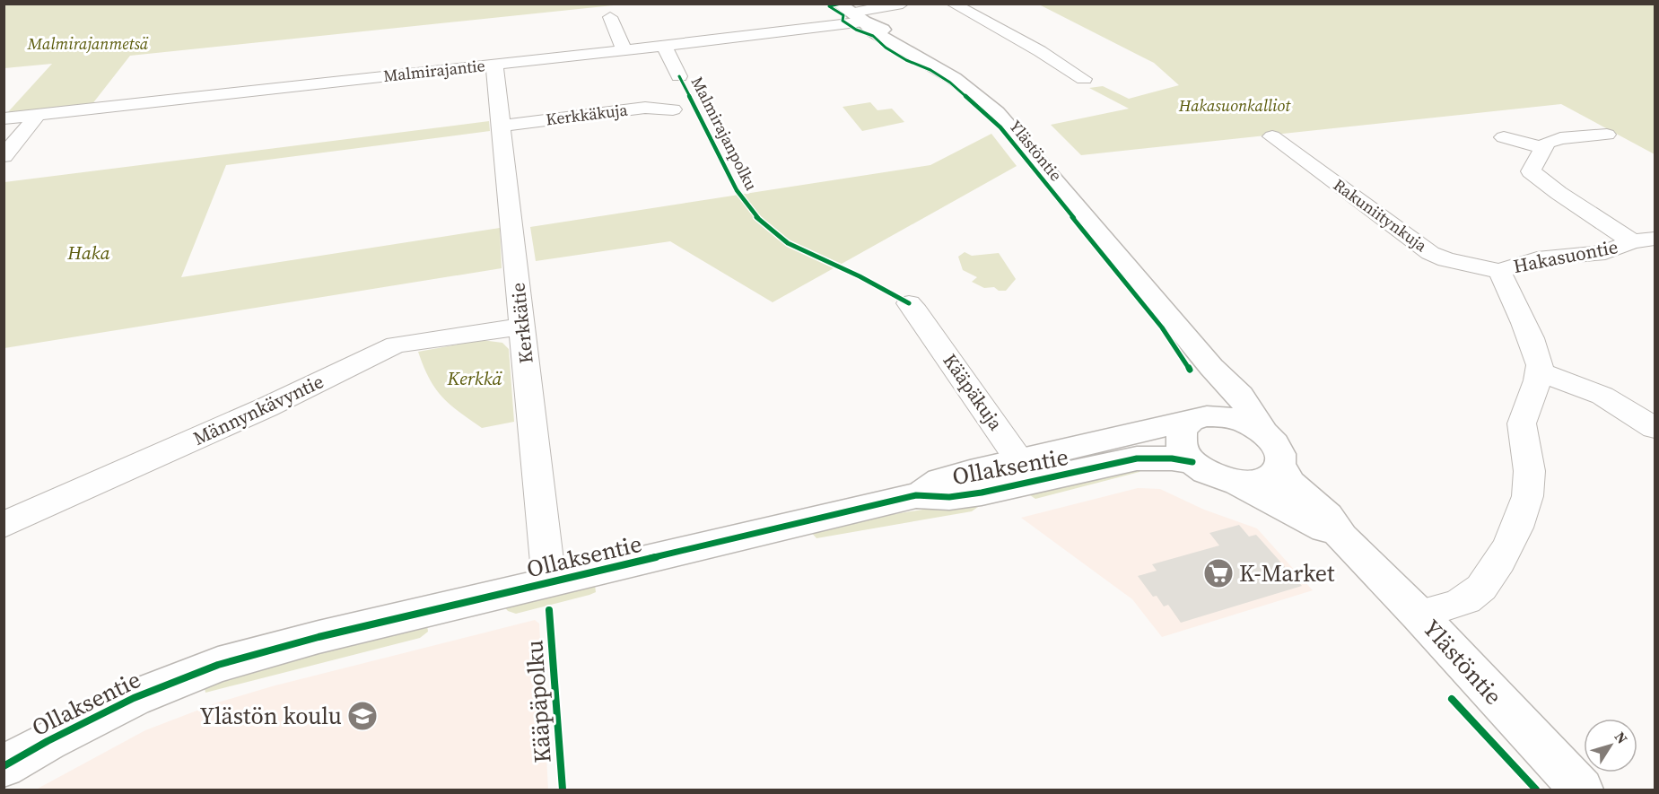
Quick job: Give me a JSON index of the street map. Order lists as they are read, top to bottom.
{
  "streets": {
    "main road": ["Ylästöntie", "Ollaksentie"],
    "street": [
      "Malmirajantie",
      "Kerkkäkuja",
      "Malmirajanpolku",
      "Rakuniitynkuja",
      "Hakasuontie",
      "Kerkkätie",
      "Kääpäkuja",
      "Männynkävyntie"
    ],
    "cycle path": ["Kääpäpolku"]
  },
  "crossings": [
    ["Malmirajantie", "Malmirajanpolku"],
    ["Malmirajantie", "Ylästöntie"],
    ["Malmirajantie", "Kerkkätie"],
    ["Kerkkäkuja", "Kerkkätie"],
    ["Ylästöntie", "Ollaksentie"],
    ["Rakuniitynkuja", "Hakasuontie"],
    ["Kerkkätie", "Männynkävyntie"],
    ["Kerkkätie", "Ollaksentie"],
    ["Kääpäkuja", "Ollaksentie"]
  ],
  "parks": [
    "Malmirajanmetsä",
    "Hakasuonkalliot",
    "Haka",
    "Kerkkä"
  ],
  "places": {
    "supermarket": ["K-Market"],
    "school or university": ["Ylästön koulu"]
  },
  "north": "top right"
}
